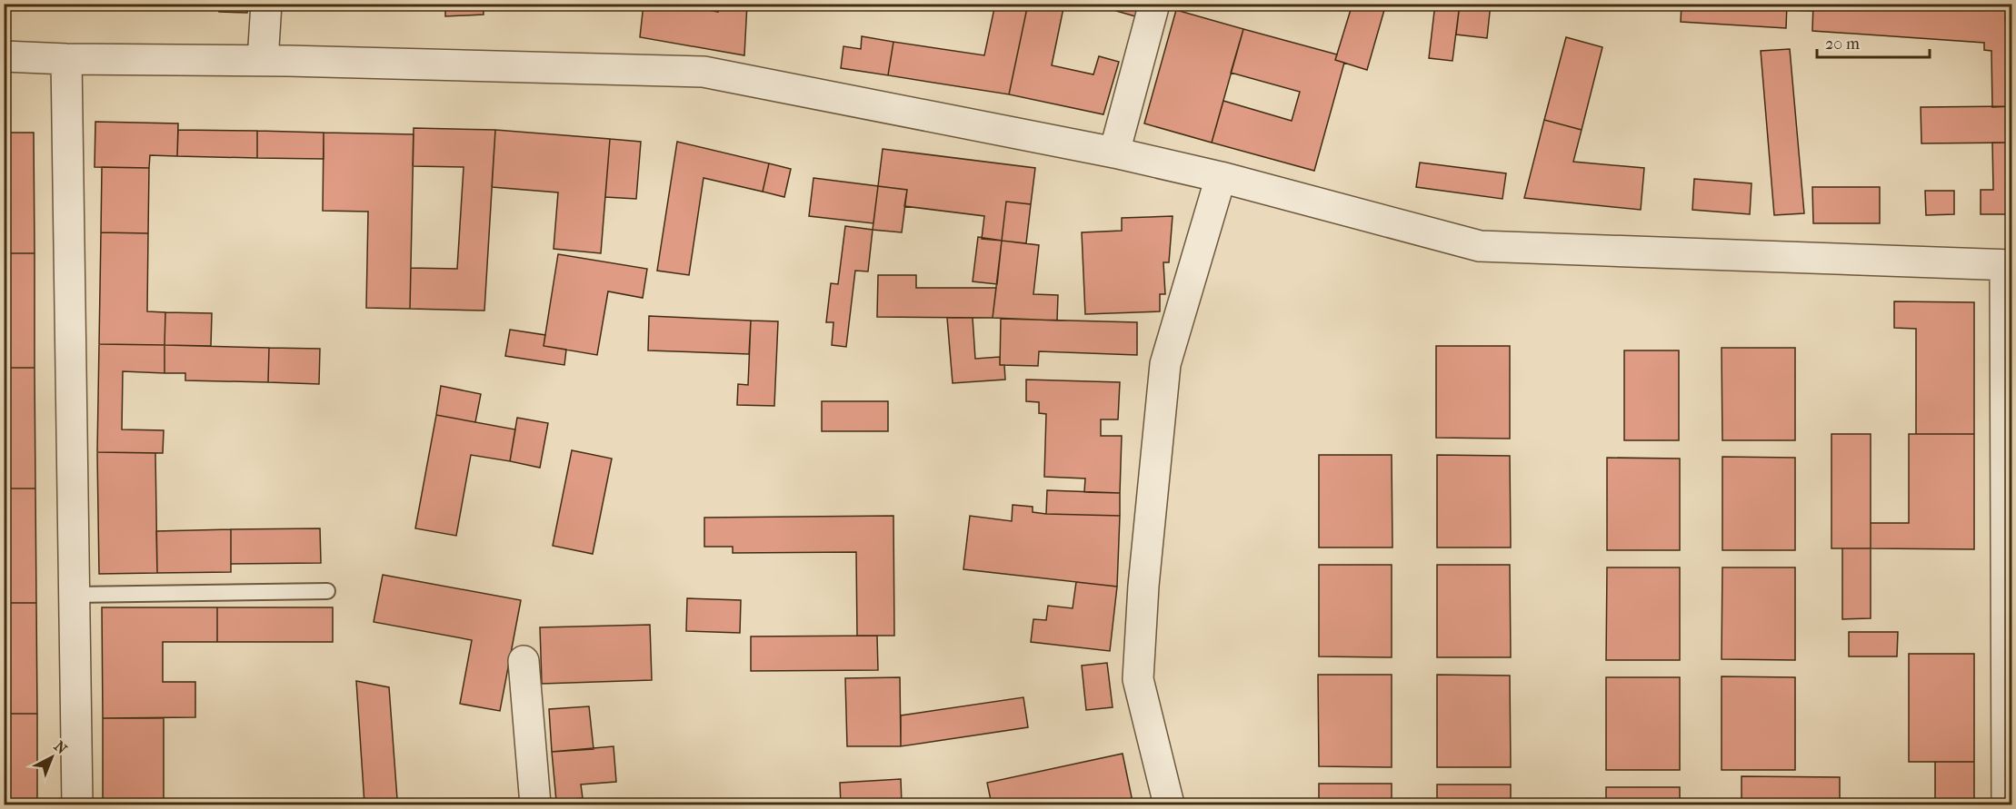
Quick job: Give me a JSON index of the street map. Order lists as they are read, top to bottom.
{
  "scale_bar": "20 m",
  "north": "top right"
}
